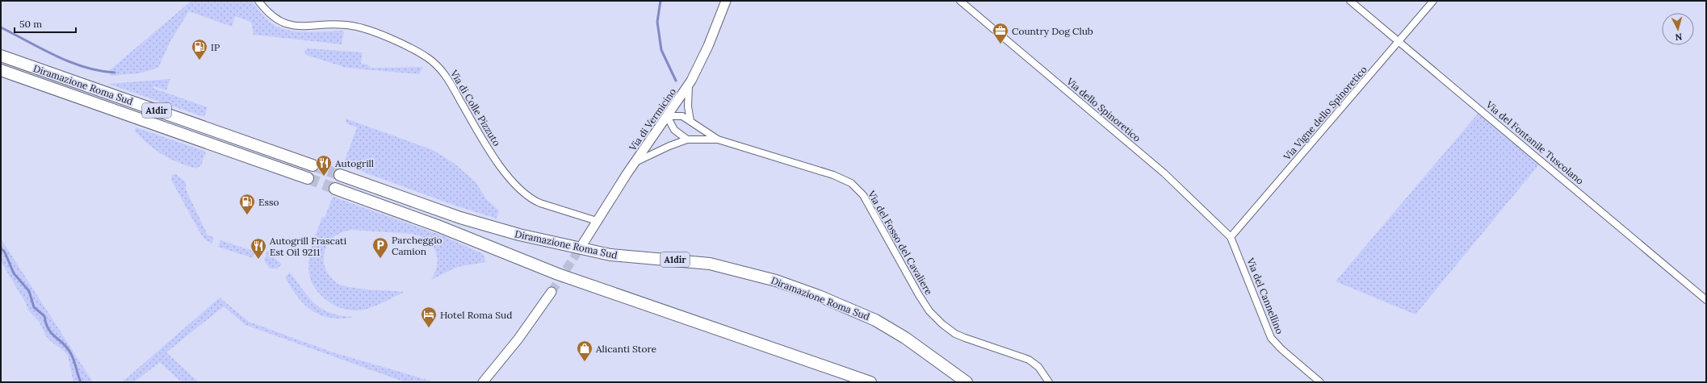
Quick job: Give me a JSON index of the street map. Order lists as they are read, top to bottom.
{
  "streets": {
    "highway": ["Diramazione Roma Sud", "A1dir"],
    "main road": ["Via di Vermicino"],
    "street": [
      "Via di Colle Pizzuto",
      "Via dello Spinoretico",
      "Via Vigne dello Spinoretico",
      "Via del Fontanile Tuscolano",
      "Via del Fosso del Cavaliere",
      "Via del Cannellino"
    ]
  },
  "crossings": [
    ["Via di Colle Pizzuto", "Via di Vermicino"],
    ["Via dello Spinoretico", "Via Vigne dello Spinoretico"],
    ["Via dello Spinoretico", "Via del Cannellino"],
    ["Via Vigne dello Spinoretico", "Via del Fontanile Tuscolano"],
    ["Via Vigne dello Spinoretico", "Via del Cannellino"]
  ],
  "places": {
    "office": ["Country Dog Club"],
    "fuel station": ["IP", "Esso"],
    "restaurant": ["Autogrill", "Autogrill Frascati Est Oil 9211"],
    "parking": ["Parcheggio Camion"],
    "hotel": ["Hotel Roma Sud"],
    "shop": ["Alicanti Store"]
  },
  "scale_bar": "50 m",
  "north": "bottom"
}
